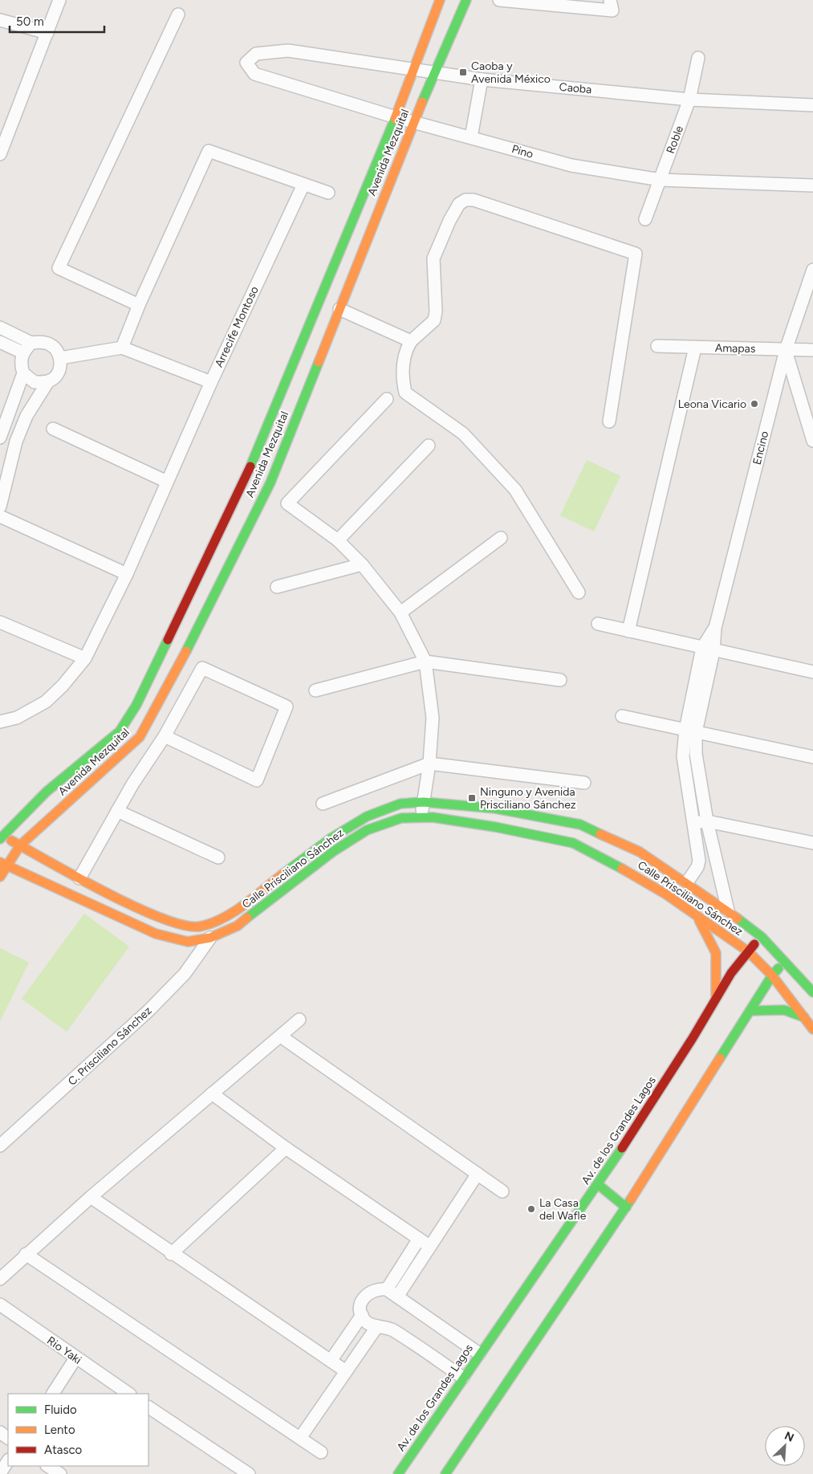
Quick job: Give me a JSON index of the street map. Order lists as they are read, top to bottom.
{
  "streets": {
    "street": [
      "Caoba",
      "Roble",
      "Pino",
      "Avenida Mezquital",
      "Arrecife Montoso",
      "Amapas",
      "Encino",
      "Calle Prisciliano Sánchez",
      "C. Prisciliano Sánchez",
      "Av. de los Grandes Lagos",
      "Rio Yaki"
    ]
  },
  "crossings": [
    ["Caoba", "Roble"],
    ["Caoba", "Pino"],
    ["Caoba", "Avenida Mezquital"],
    ["Roble", "Pino"],
    ["Pino", "Avenida Mezquital"],
    ["Avenida Mezquital", "Calle Prisciliano Sánchez"],
    ["Amapas", "Encino"],
    ["Calle Prisciliano Sánchez", "C. Prisciliano Sánchez"],
    ["Calle Prisciliano Sánchez", "Av. de los Grandes Lagos"]
  ],
  "places": {
    "transit": ["Caoba y Avenida México", "Ninguno y Avenida Prisciliano Sánchez"],
    "other": ["Leona Vicario", "La Casa del Wafle"]
  },
  "legend": ["Fluido", "Lento", "Atasco"],
  "scale_bar": "50 m",
  "north": "top right"
}
